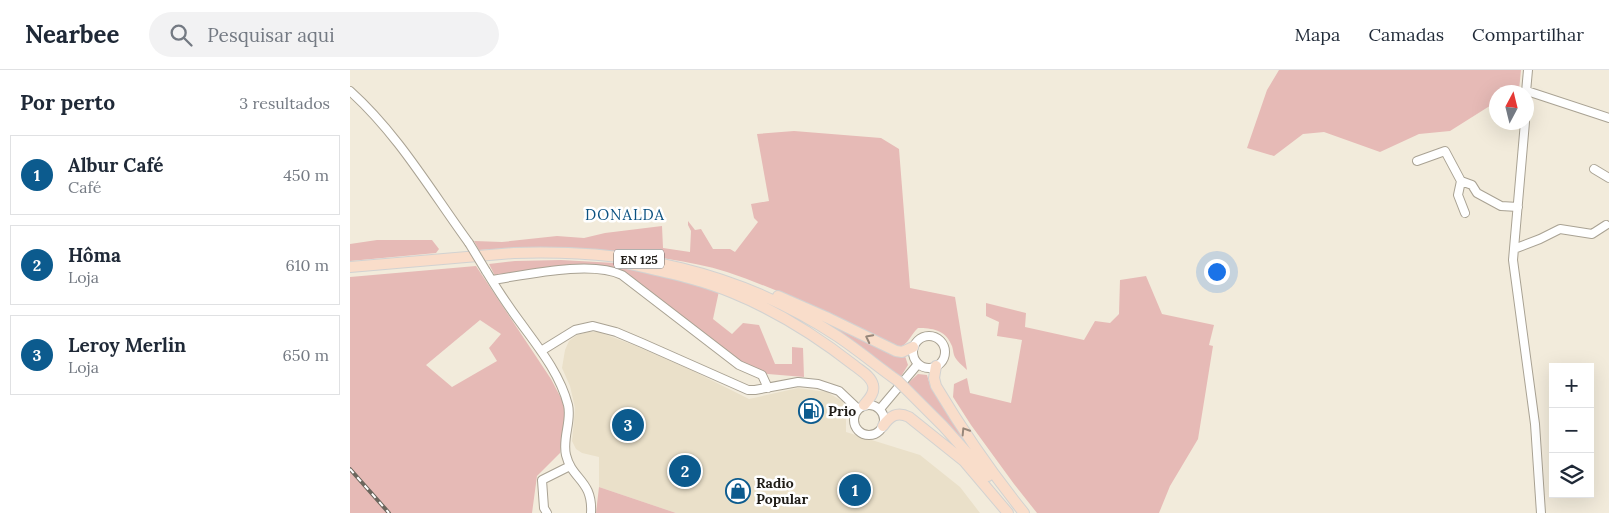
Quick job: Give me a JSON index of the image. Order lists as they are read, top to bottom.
{
  "streets": {
    "main road": ["EN 125"]
  },
  "districts": ["DONALDA"],
  "places": {
    "fuel station": ["Prio"],
    "shop": ["Radio Popular"]
  },
  "north": "top",
  "page": {
    "header": "Nearbee",
    "search": "Pesquisar aqui",
    "nav": ["Mapa", "Camadas", "Compartilhar"],
    "heading": ["Por perto", "3 resultados"],
    "list": [
      {
        "mark": "1",
        "name": "Albur Café",
        "note": "Café",
        "value": "450 m"
      },
      {
        "mark": "2",
        "name": "Hôma",
        "note": "Loja",
        "value": "610 m"
      },
      {
        "mark": "3",
        "name": "Leroy Merlin",
        "note": "Loja",
        "value": "650 m"
      }
    ],
    "map_buttons": ["+", "−"],
    "pins": ["3", "2", "1"]
  }
}
